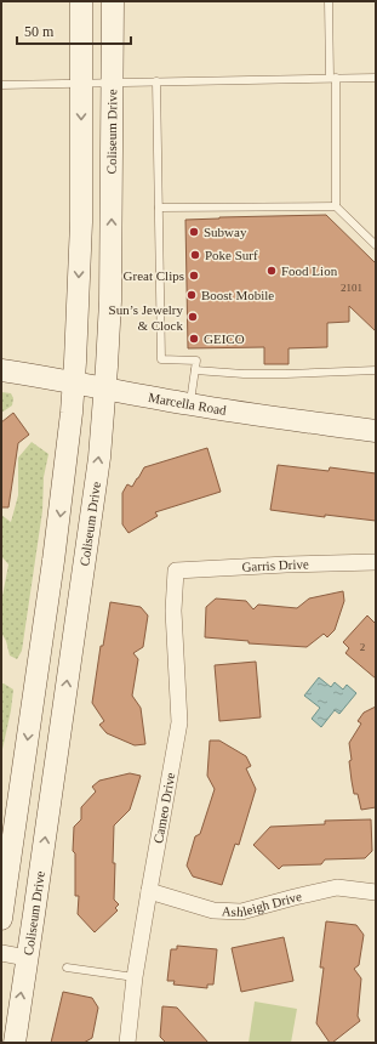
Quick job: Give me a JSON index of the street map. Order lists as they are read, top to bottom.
{
  "streets": {
    "street": [
      "Coliseum Drive",
      "Marcella Road",
      "Garris Drive",
      "Cameo Drive",
      "Ashleigh Drive"
    ]
  },
  "crossings": [
    ["Coliseum Drive", "Marcella Road"],
    ["Garris Drive", "Cameo Drive"],
    ["Cameo Drive", "Ashleigh Drive"]
  ],
  "places": [
    "Subway",
    "Poke Surf",
    "Food Lion",
    "Great Clips",
    "Boost Mobile",
    "Sun’s Jewelry & Clock",
    "GEICO"
  ],
  "house_numbers": ["2101", "2"],
  "scale_bar": "50 m"
}
